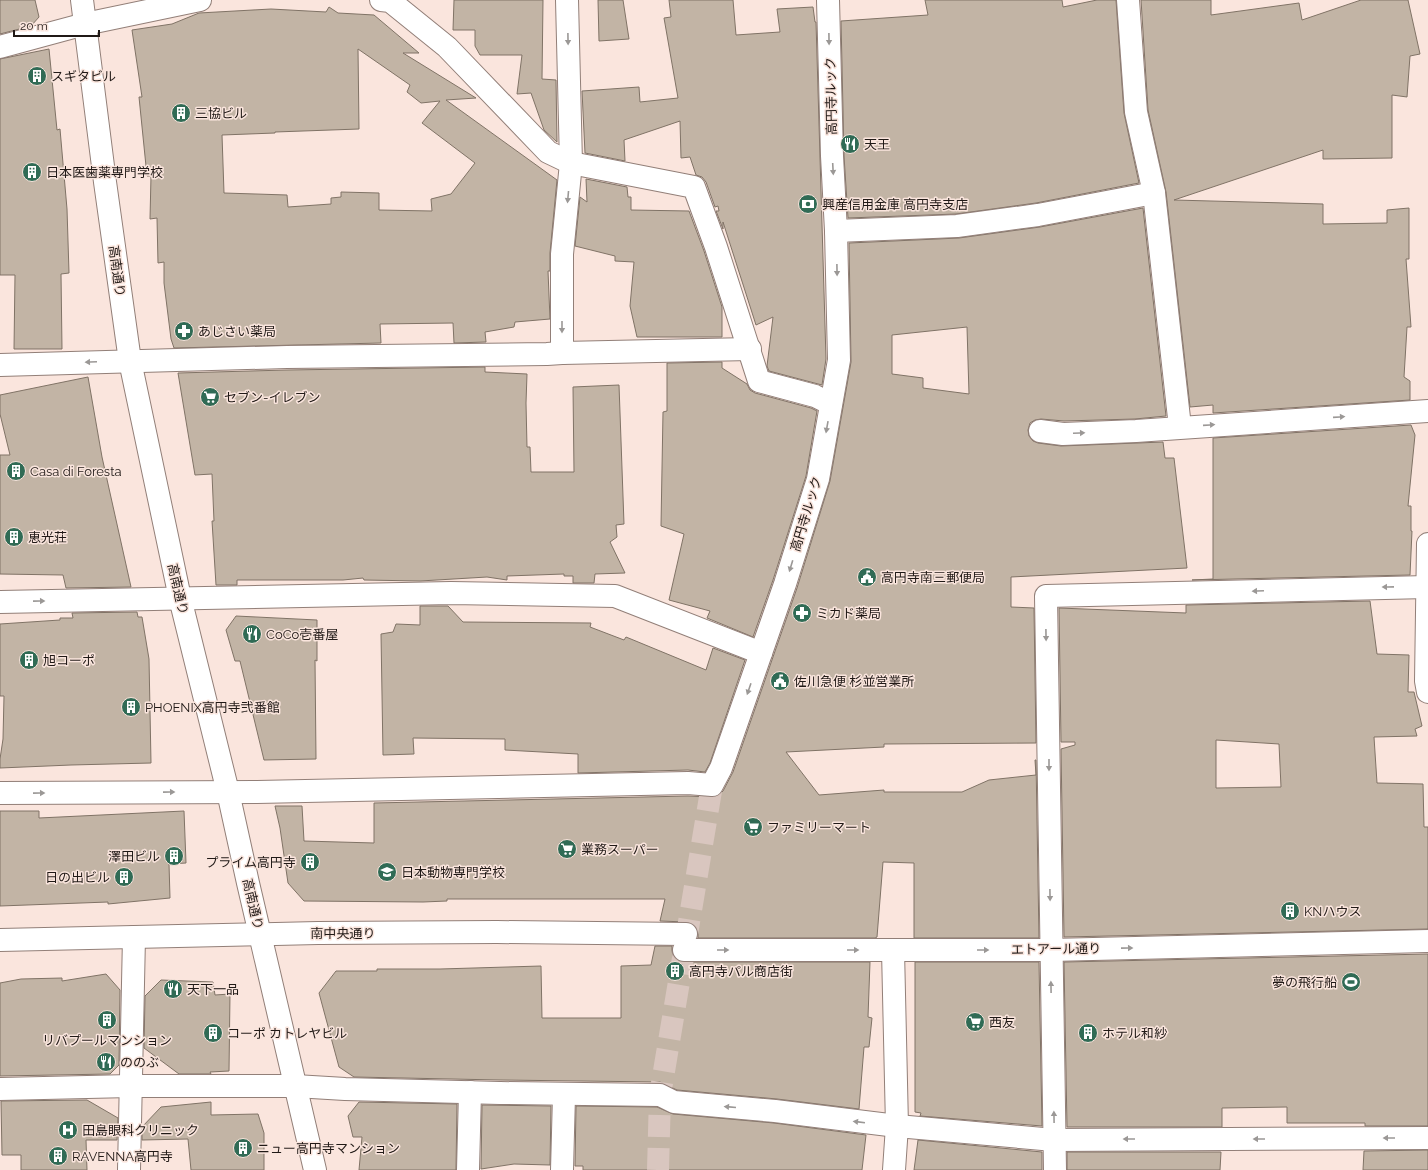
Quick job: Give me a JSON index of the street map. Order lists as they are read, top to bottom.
{
  "streets": {
    "street": [
      "高円寺ルック",
      "高南通り",
      "南中央通り",
      "エトアール通り"
    ]
  },
  "crossings": [
    ["高円寺ルック", "高南通り"],
    ["高南通り", "南中央通り"],
    ["南中央通り", "エトアール通り"]
  ],
  "places": {
    "building": [
      "スギタビル",
      "三協ビル",
      "日本医歯薬専門学校",
      "Casa di Foresta",
      "恵光荘",
      "旭コーポ",
      "PHOENIX高円寺弐番館",
      "澤田ビル",
      "プライム高円寺",
      "日の出ビル",
      "KNハウス",
      "高円寺パル商店街",
      "リバプールマンション",
      "コーポ カトレヤビル",
      "ホテル和紗",
      "ニュー高円寺マンション",
      "RAVENNA高円寺"
    ],
    "restaurant": [
      "天王",
      "CoCo壱番屋",
      "天下一品",
      "ののぶ"
    ],
    "bank": ["興産信用金庫 高円寺支店"],
    "pharmacy": ["あじさい薬局", "ミカド薬局"],
    "supermarket": [
      "セブン-イレブン",
      "ファミリーマート",
      "業務スーパー",
      "西友"
    ],
    "public building": ["高円寺南三郵便局", "佐川急便 杉並営業所"],
    "school or university": ["日本動物専門学校"],
    "sports": ["夢の飛行船"],
    "hospital": ["田島眼科クリニック"]
  },
  "scale_bar": "20 m"
}
